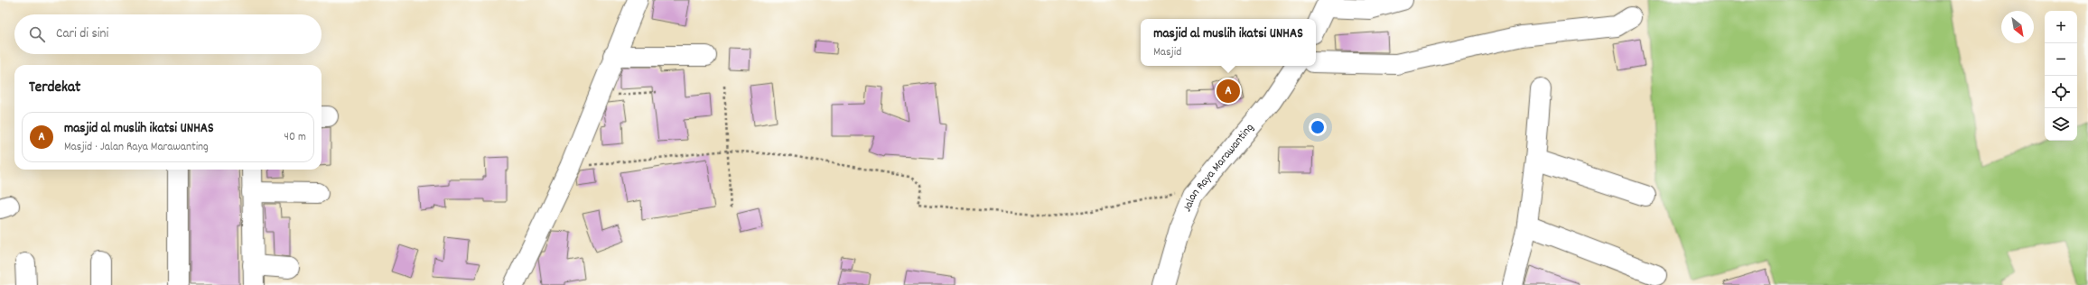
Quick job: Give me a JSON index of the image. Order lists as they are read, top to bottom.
{
  "streets": {
    "street": ["Jalan Raya Marawanting"]
  },
  "north": "bottom right",
  "page": {
    "map_buttons": ["+", "−"],
    "search": "Cari di sini",
    "popup": ["masjid al muslih ikatsi UNHAS", "Masjid"],
    "heading": "Terdekat",
    "pins": "A",
    "list": [
      {
        "mark": "A",
        "name": "masjid al muslih ikatsi UNHAS",
        "note": "Masjid · Jalan Raya Marawanting",
        "value": "40 m"
      }
    ]
  }
}
